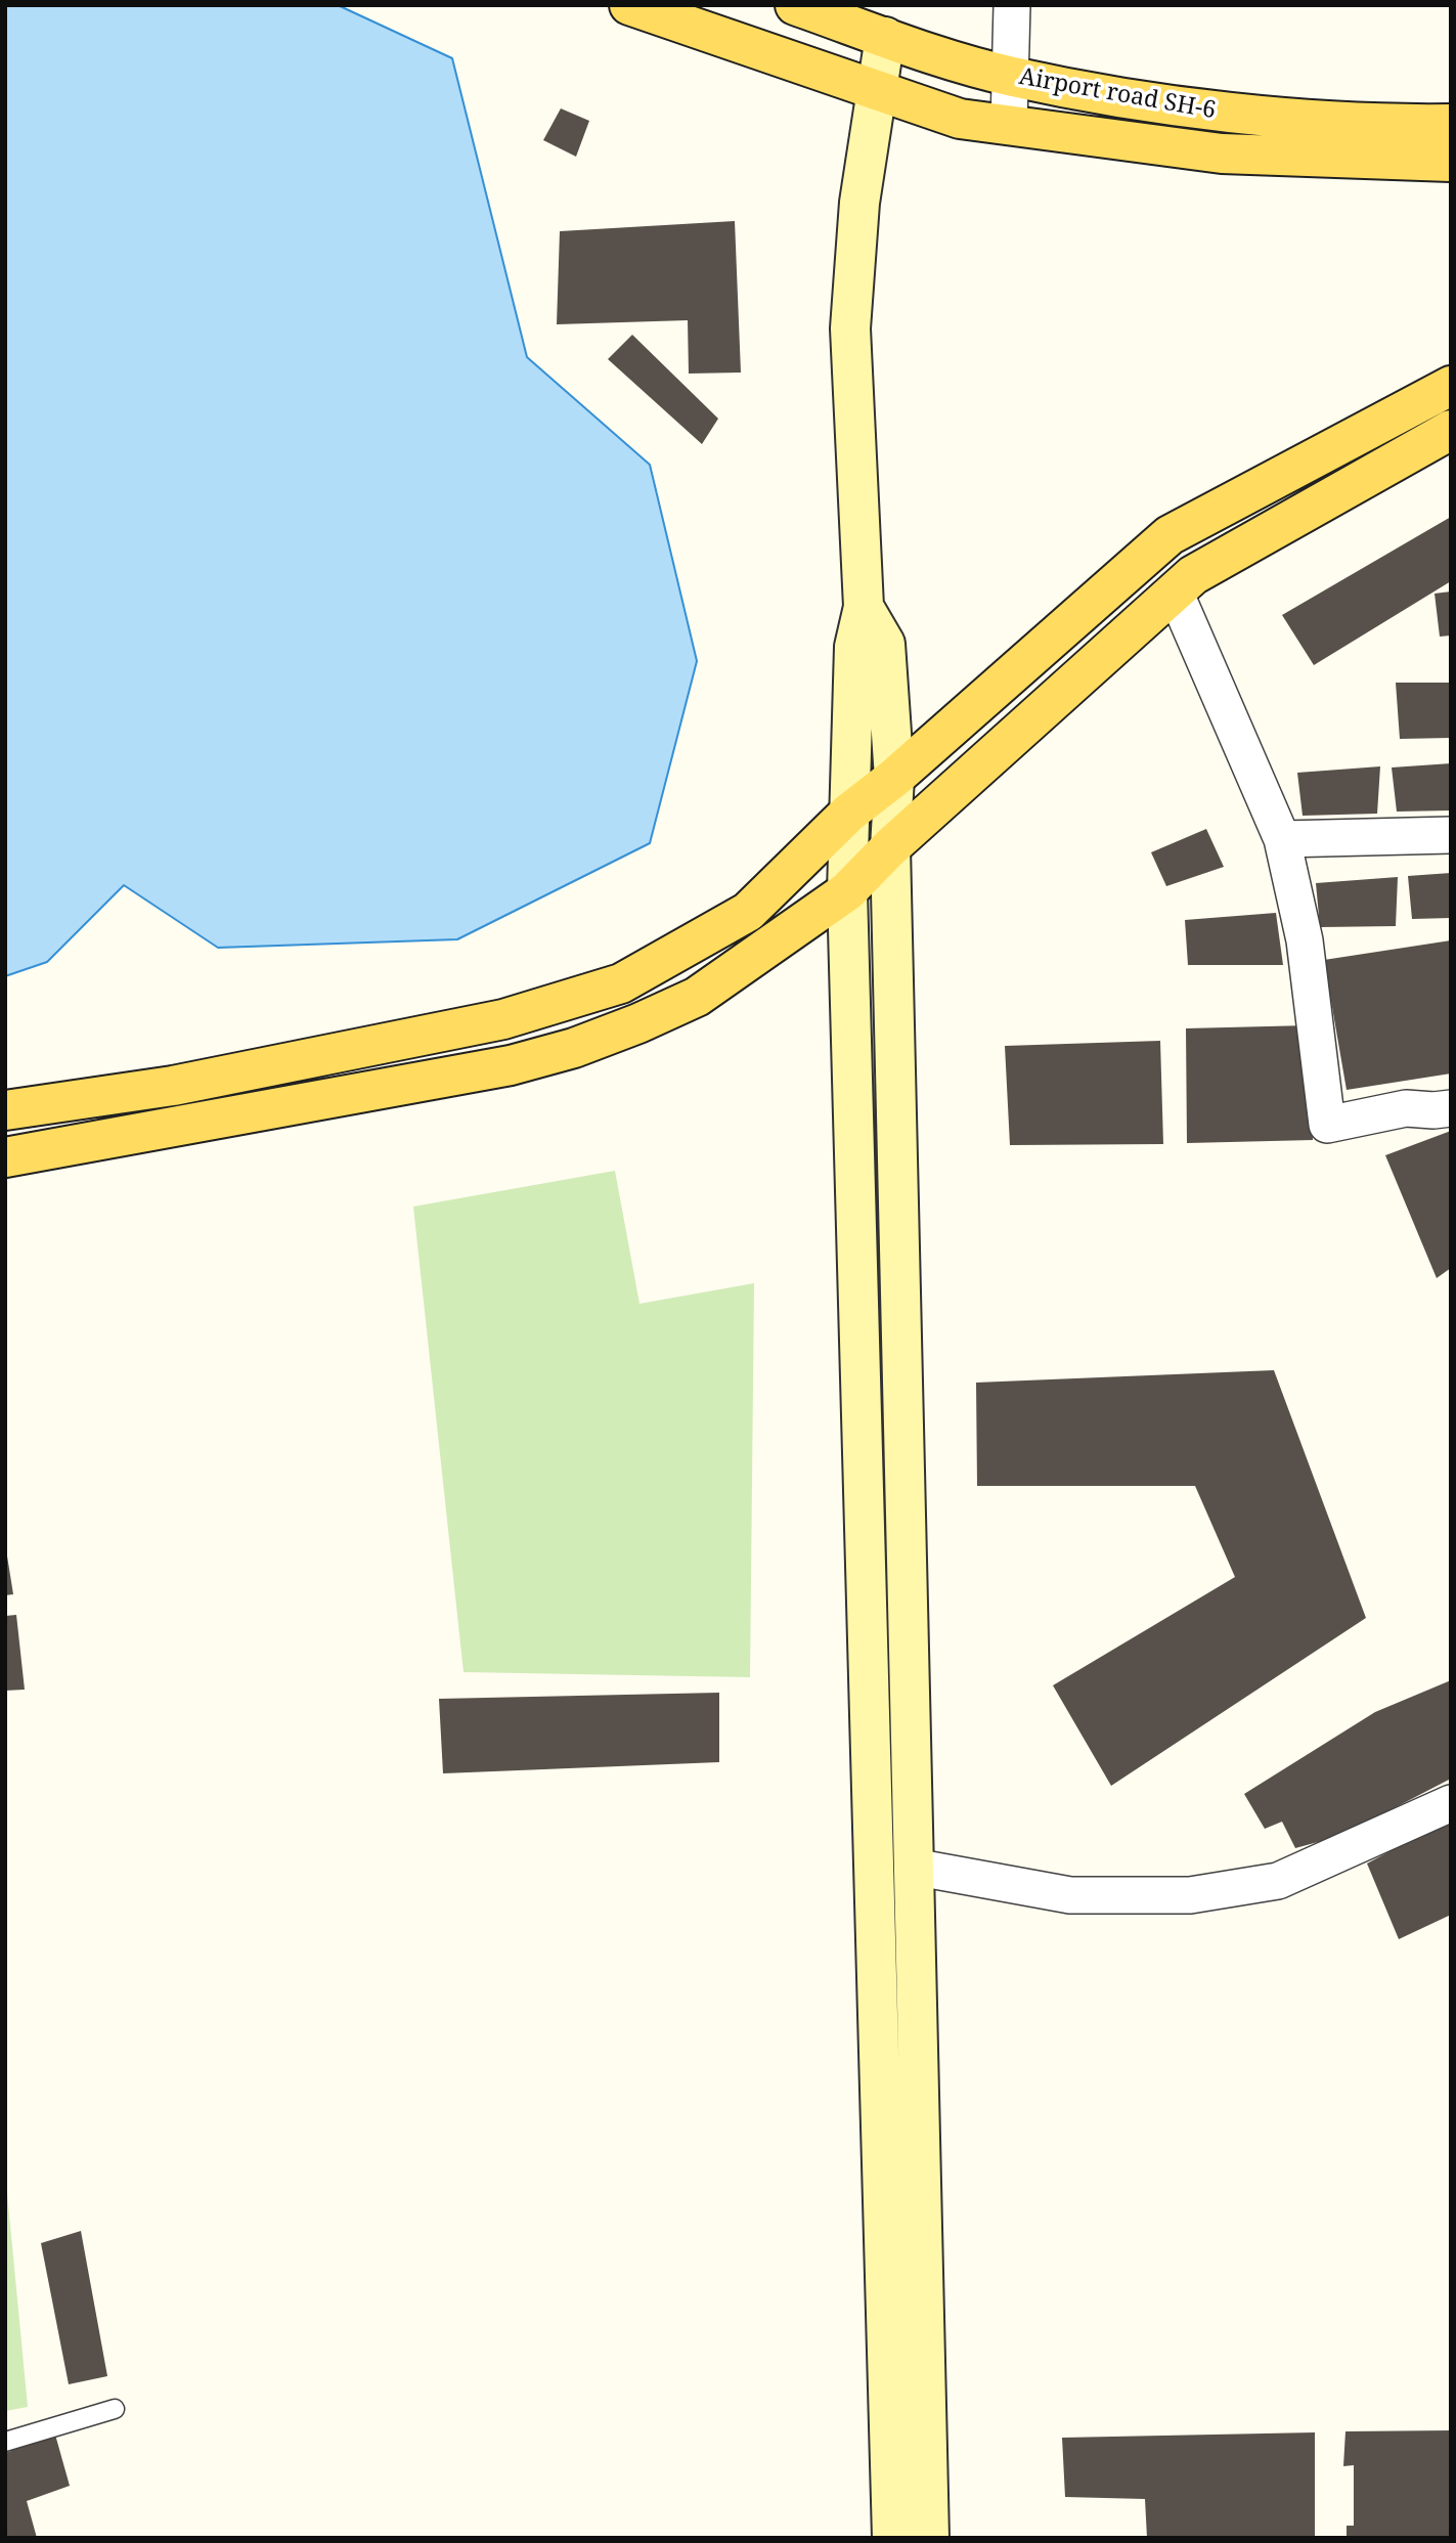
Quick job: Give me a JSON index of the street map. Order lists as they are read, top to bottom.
{
  "streets": {
    "main road": ["Airport road SH-6"]
  }
}
